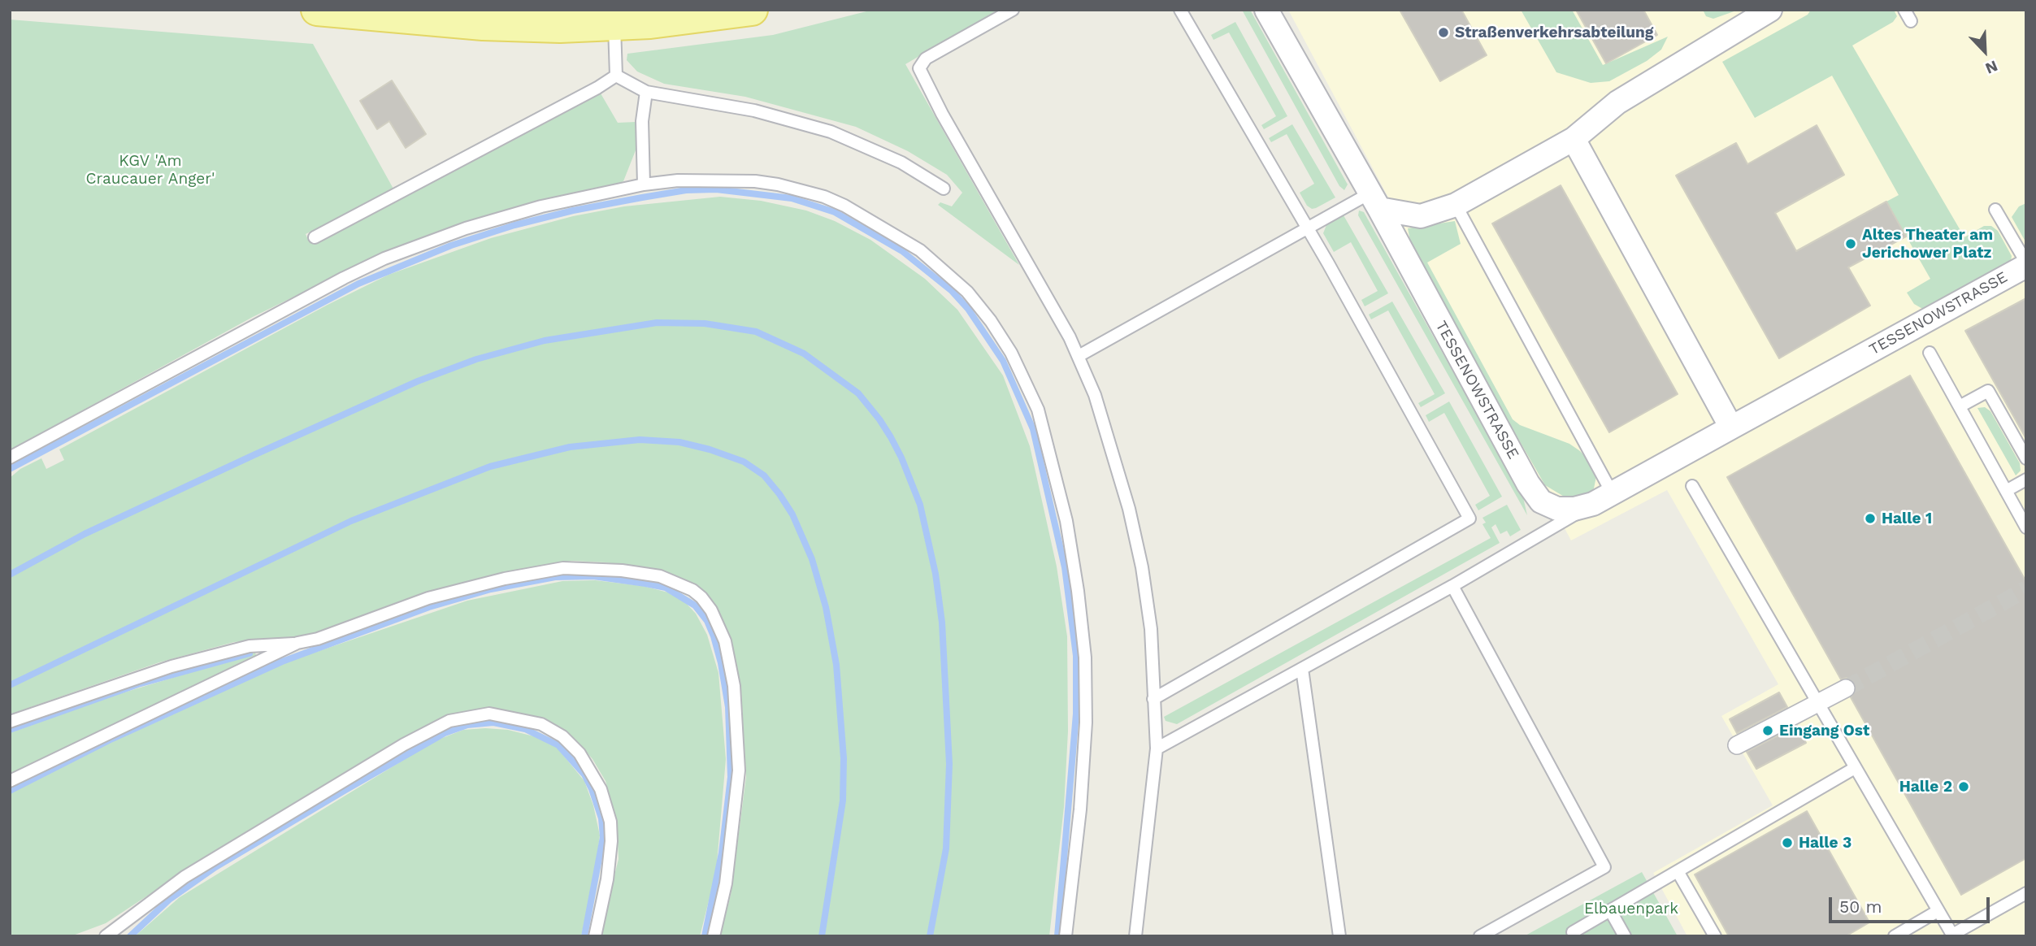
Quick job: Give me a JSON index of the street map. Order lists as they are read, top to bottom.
{
  "streets": {
    "street": ["TESSENOWSTRASSE"]
  },
  "parks": ["KGV 'Am Craucauer Anger'", "Elbauenpark"],
  "places": [
    "Straßenverkehrsabteilung",
    "Altes Theater am Jerichower Platz",
    "Halle 1",
    "Eingang Ost",
    "Halle 2",
    "Halle 3"
  ],
  "scale_bar": "50 m",
  "north": "bottom right"
}
